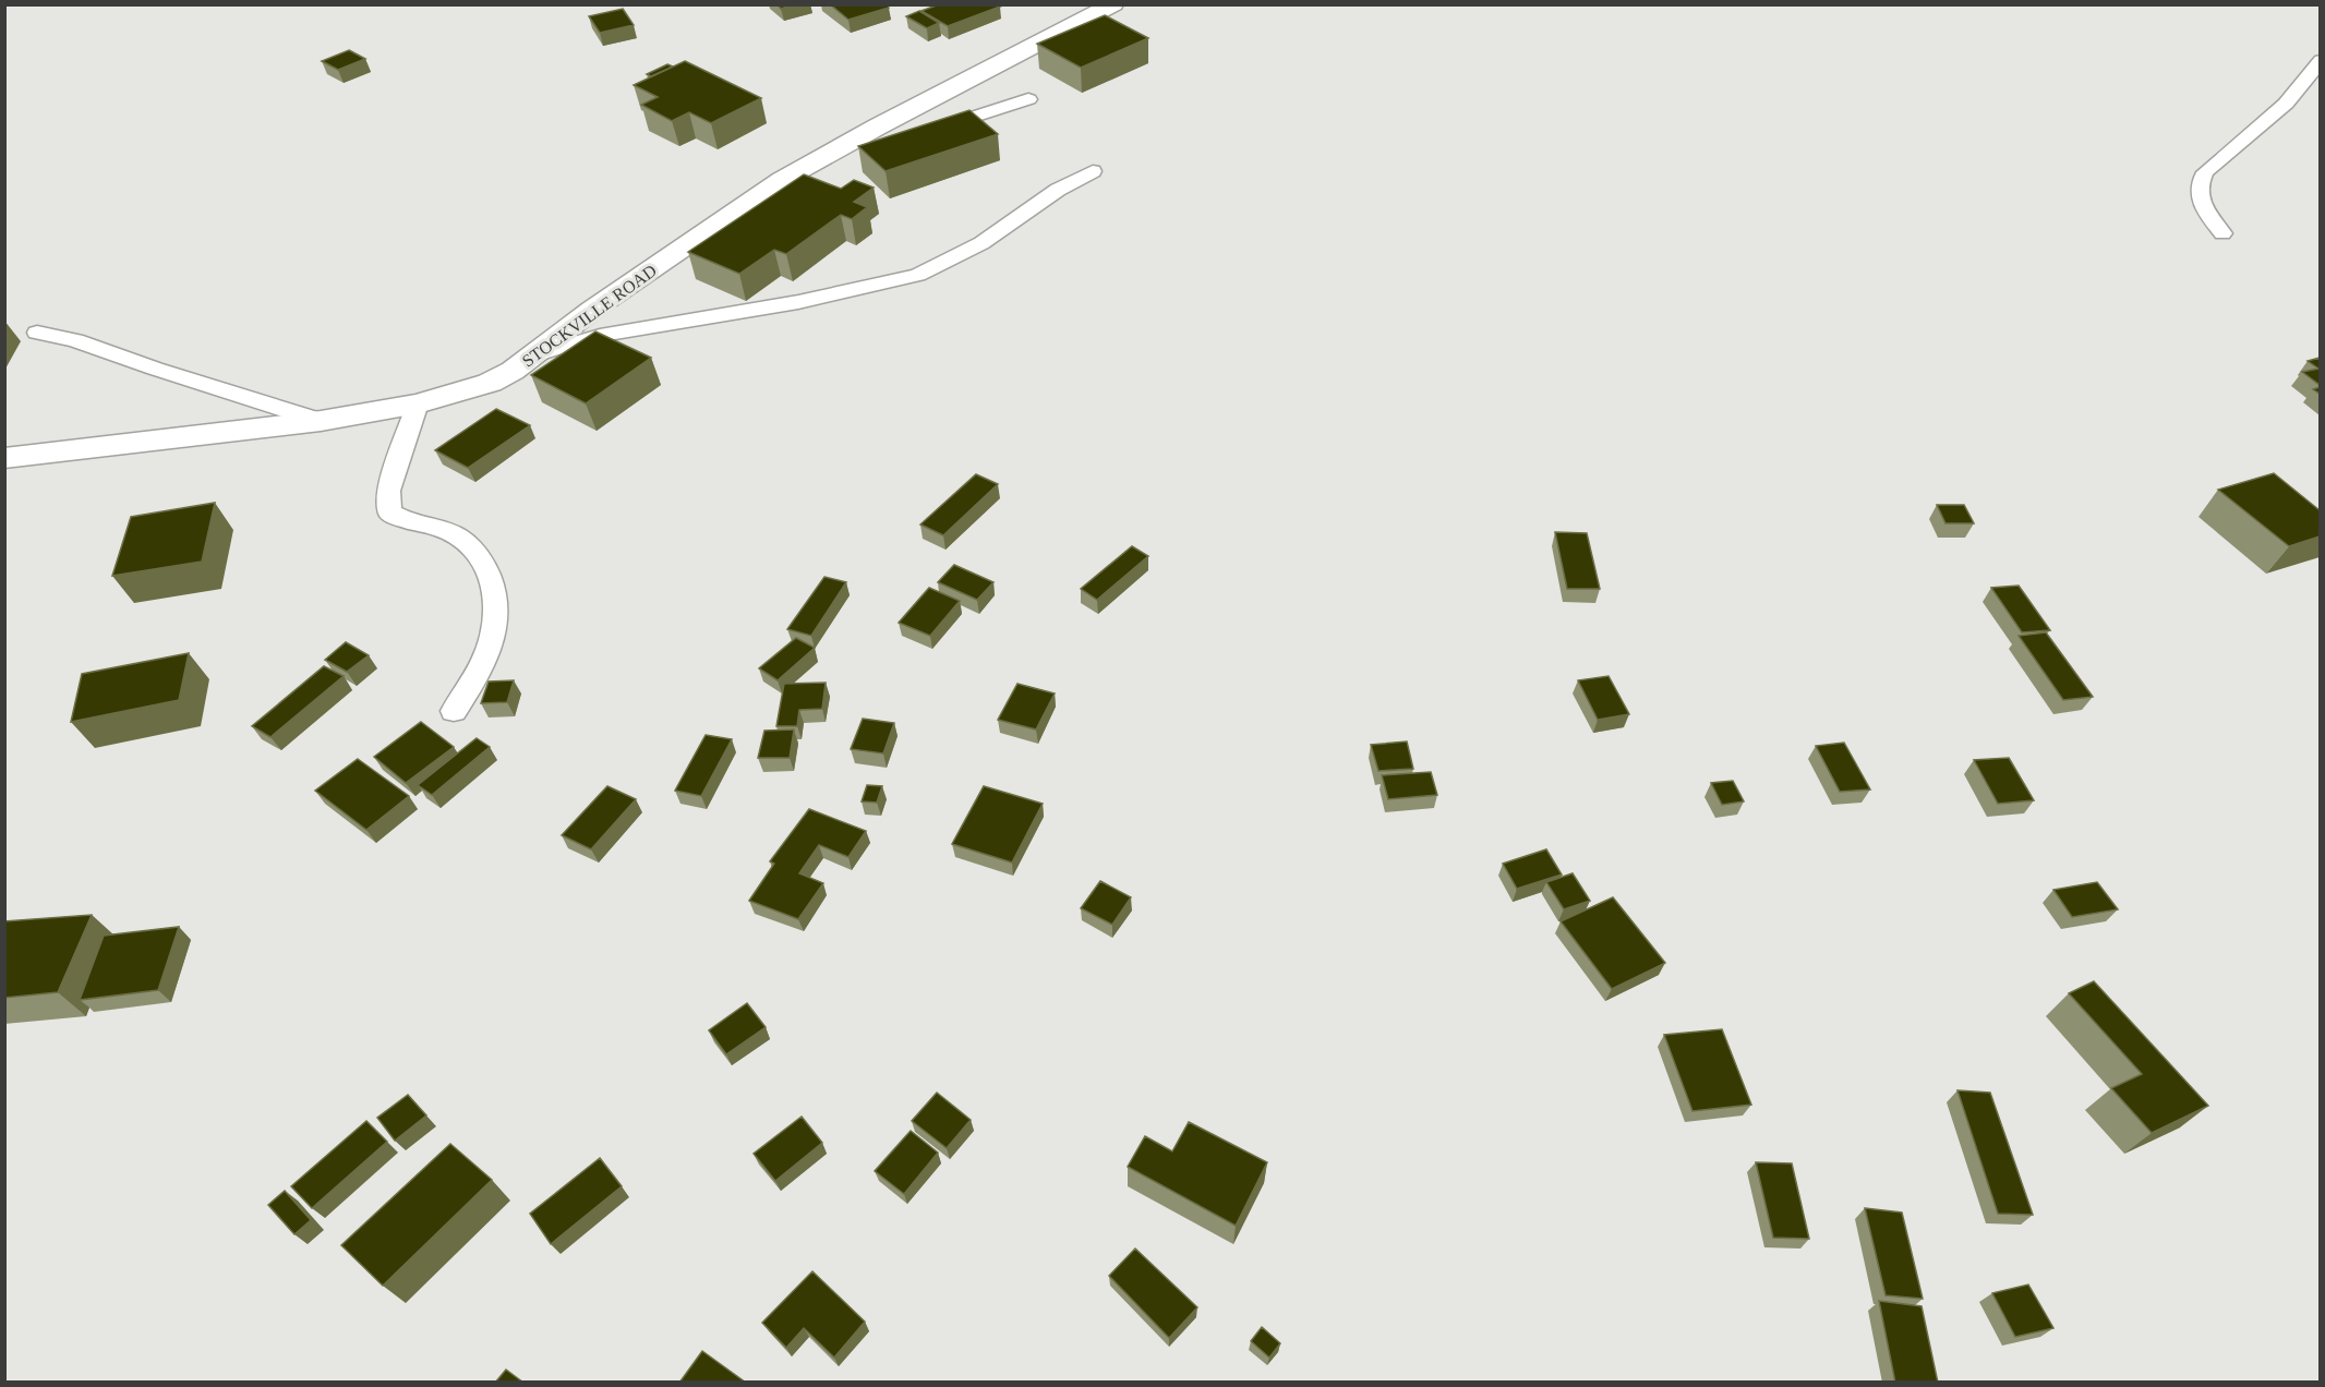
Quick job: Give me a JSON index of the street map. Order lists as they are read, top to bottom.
{
  "streets": {
    "street": ["STOCKVILLE ROAD"]
  }
}
